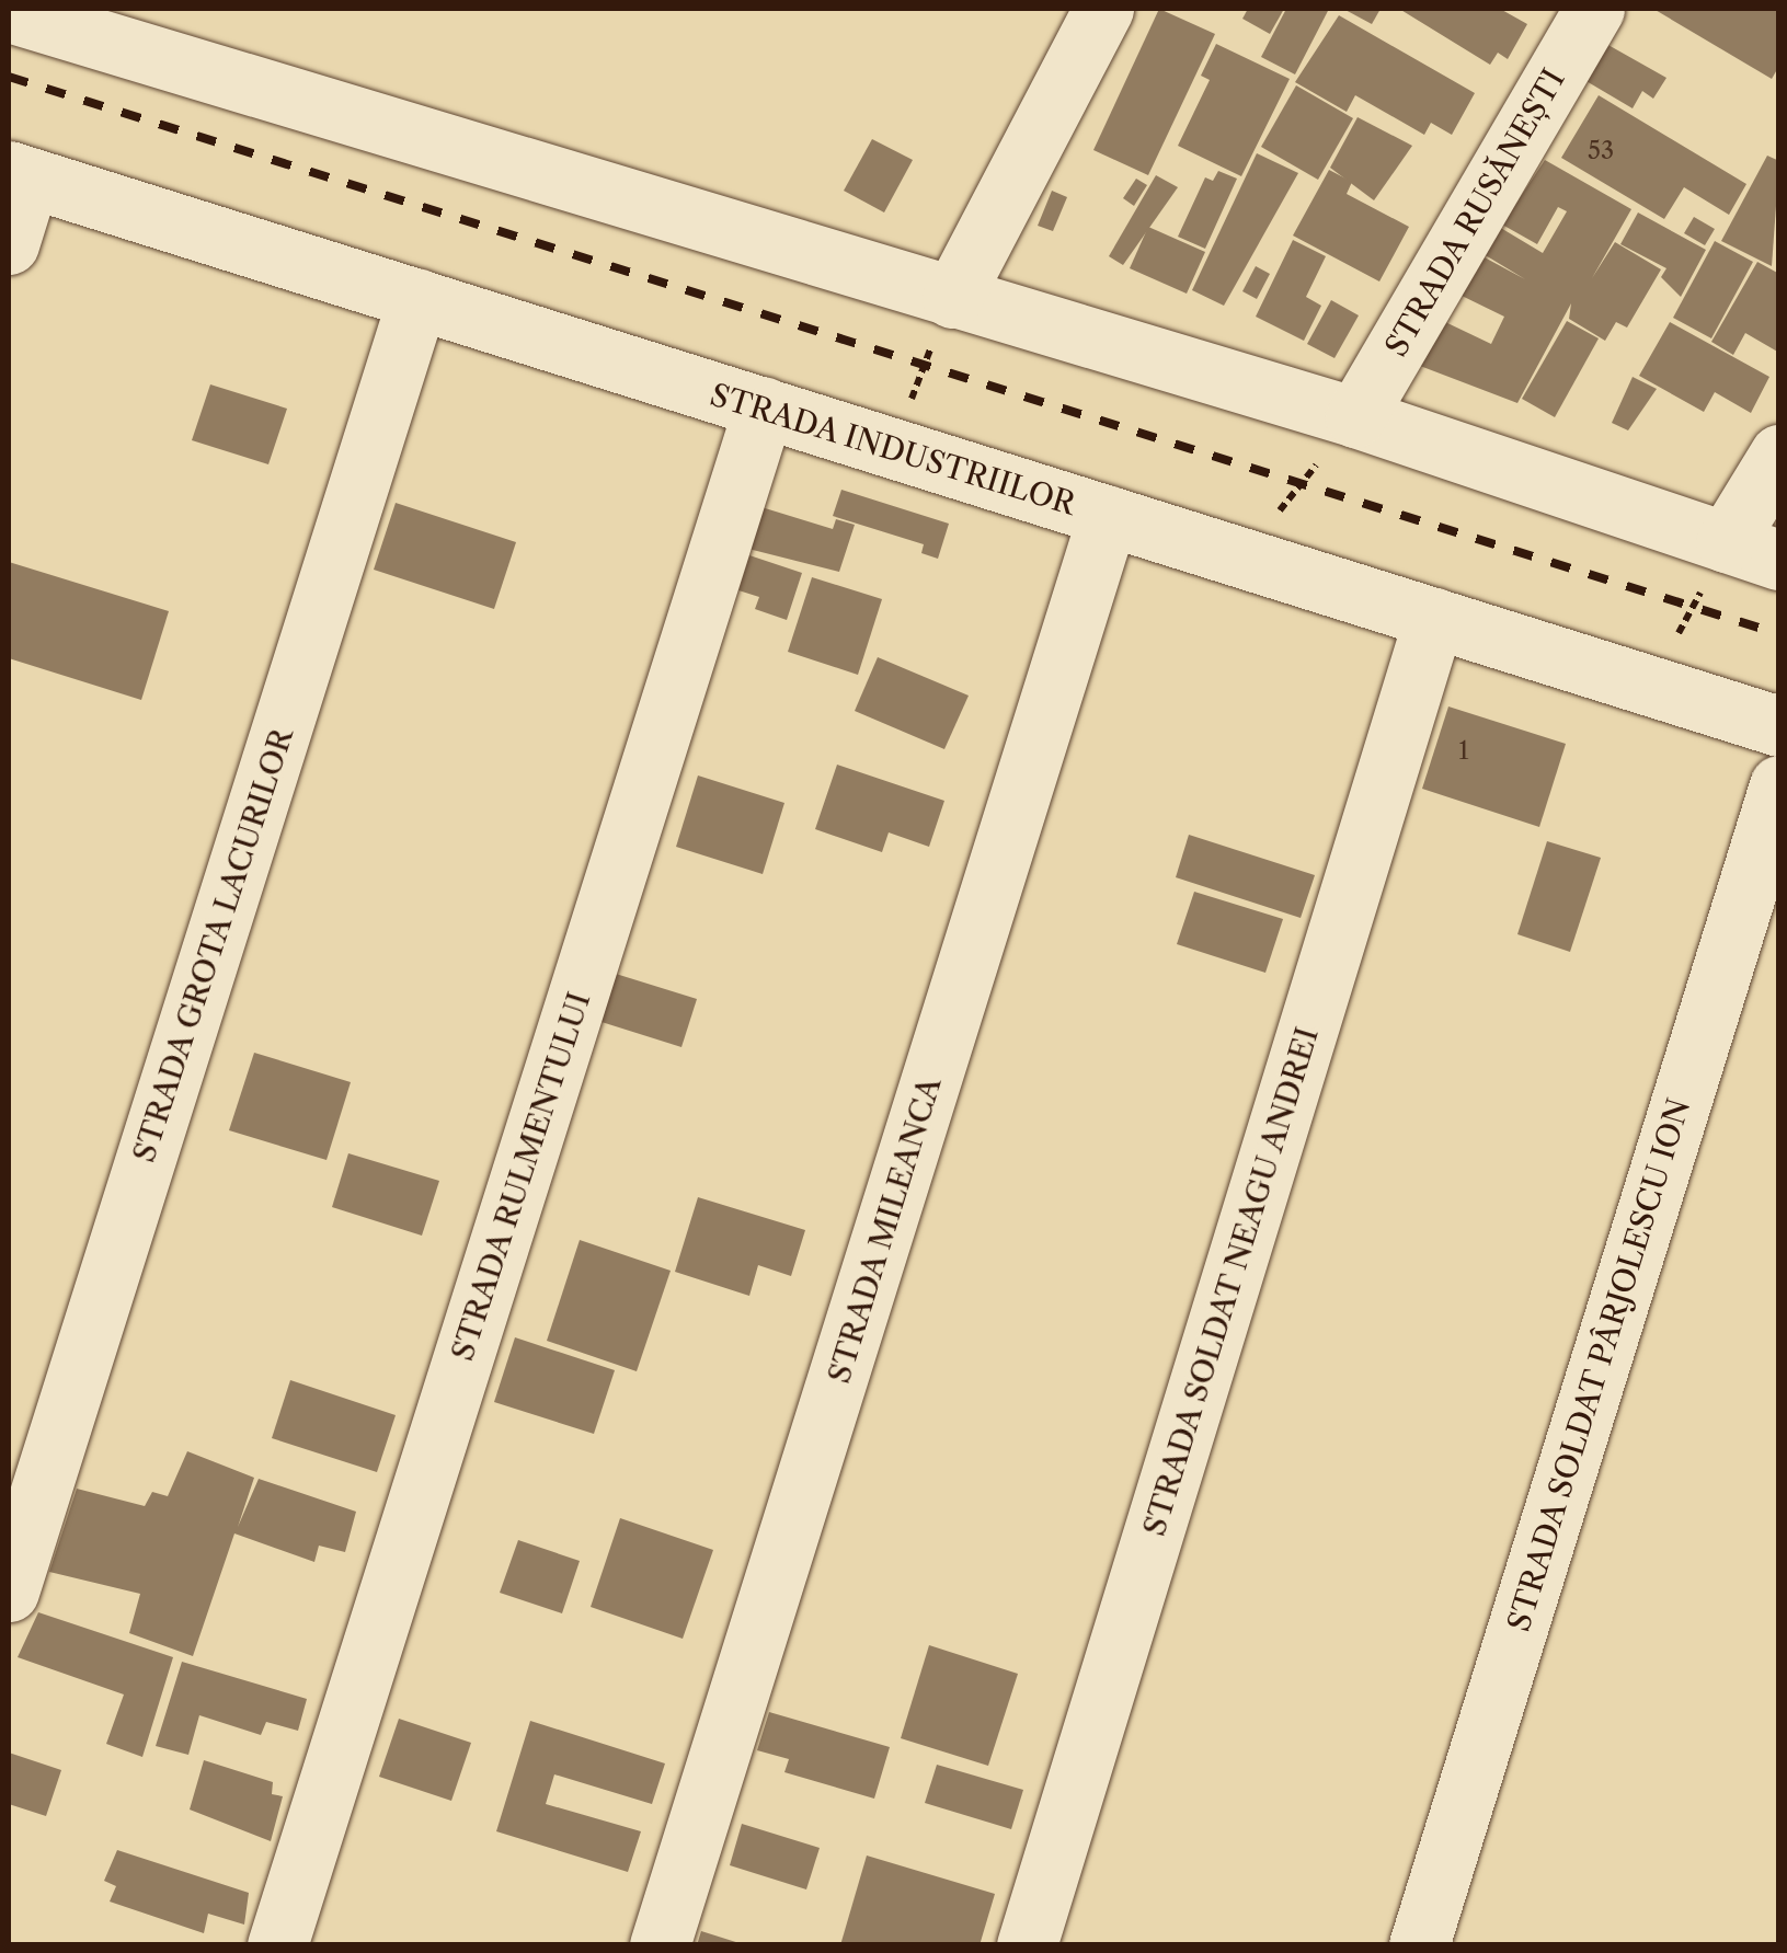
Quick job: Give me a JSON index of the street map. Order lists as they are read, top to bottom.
{
  "streets": {
    "street": [
      "STRADA RUSĂNEȘTI",
      "STRADA INDUSTRIILOR",
      "STRADA GROTA LACURILOR",
      "STRADA RULMENTULUI",
      "STRADA MILEANCA",
      "STRADA SOLDAT NEAGU ANDREI",
      "STRADA SOLDAT PÂRJOLESCU ION"
    ]
  },
  "crossings": [
    ["STRADA INDUSTRIILOR", "STRADA GROTA LACURILOR"],
    ["STRADA INDUSTRIILOR", "STRADA RULMENTULUI"],
    ["STRADA INDUSTRIILOR", "STRADA MILEANCA"],
    ["STRADA INDUSTRIILOR", "STRADA SOLDAT NEAGU ANDREI"]
  ],
  "house_numbers": ["53", "1"]
}
